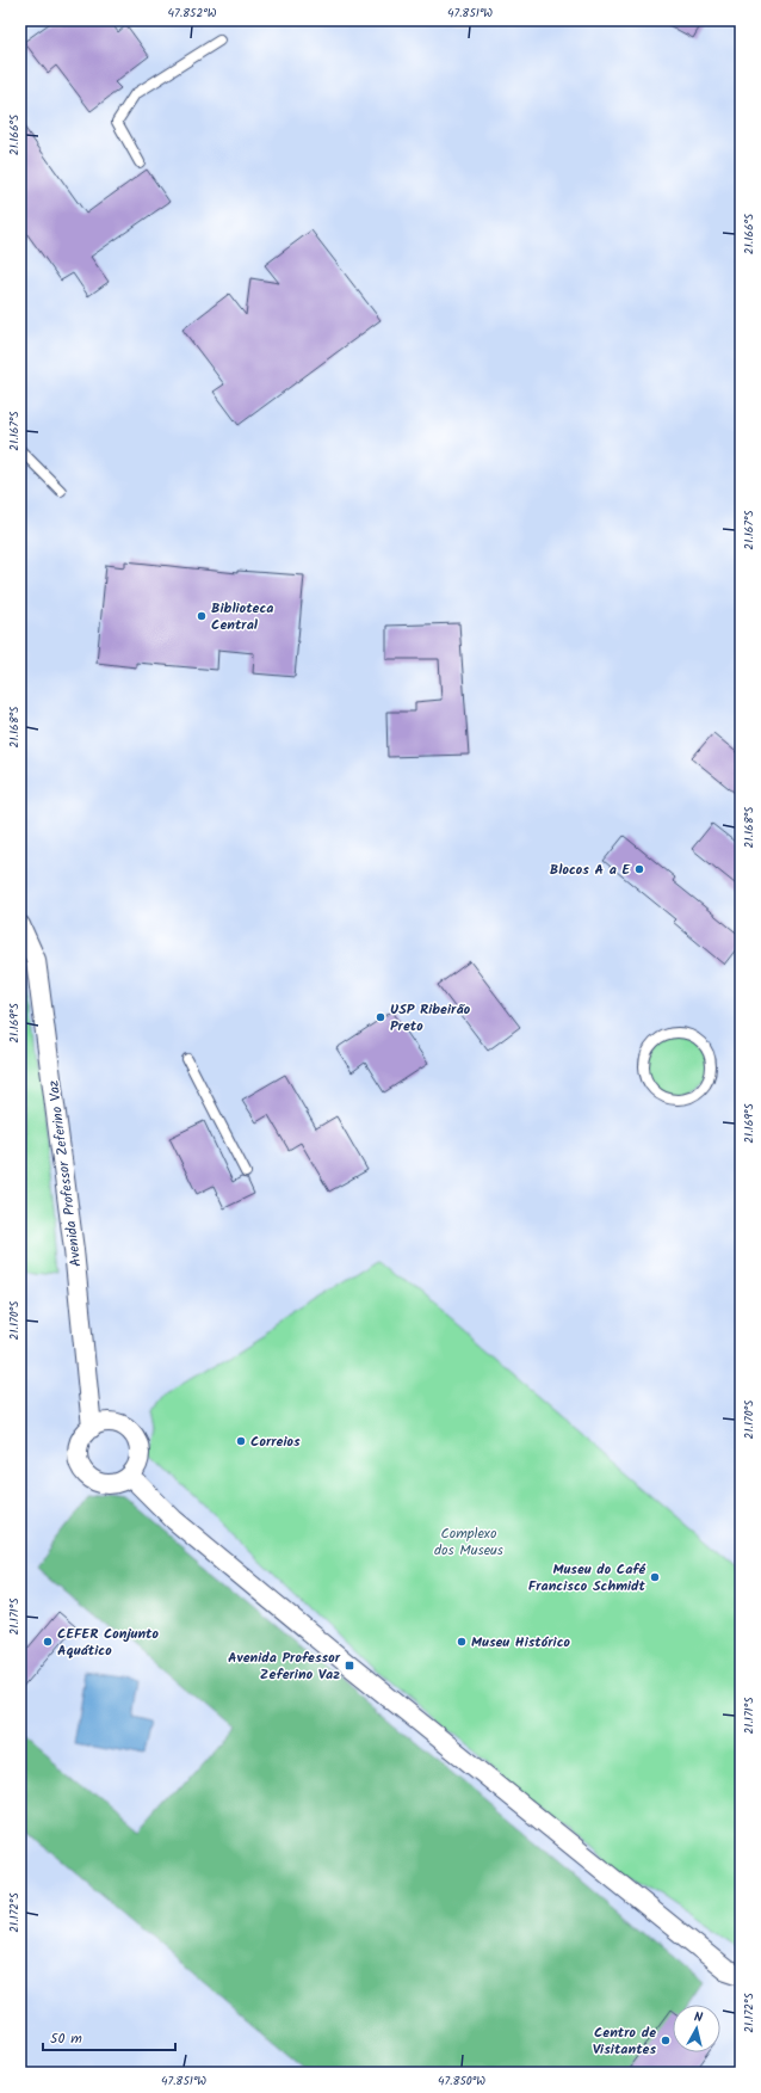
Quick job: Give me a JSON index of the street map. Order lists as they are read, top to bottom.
{
  "streets": {
    "street": ["Avenida Professor Zeferino Vaz"]
  },
  "parks": ["Complexo dos Museus"],
  "places": {
    "other": [
      "Biblioteca Central",
      "Blocos A a E",
      "USP Ribeirão Preto",
      "Correios",
      "Museu do Café Francisco Schmidt",
      "CEFER Conjunto Aquático",
      "Museu Histórico",
      "Centro de Visitantes"
    ],
    "transit": ["Avenida Professor Zeferino Vaz"]
  },
  "scale_bar": "50 m",
  "north": "top",
  "coordinates": [
    "47.852°W",
    "47.851°W",
    "21.166°S",
    "21.167°S",
    "21.168°S",
    "21.169°S",
    "21.170°S",
    "21.171°S",
    "21.172°S",
    "47.850°W"
  ]
}
